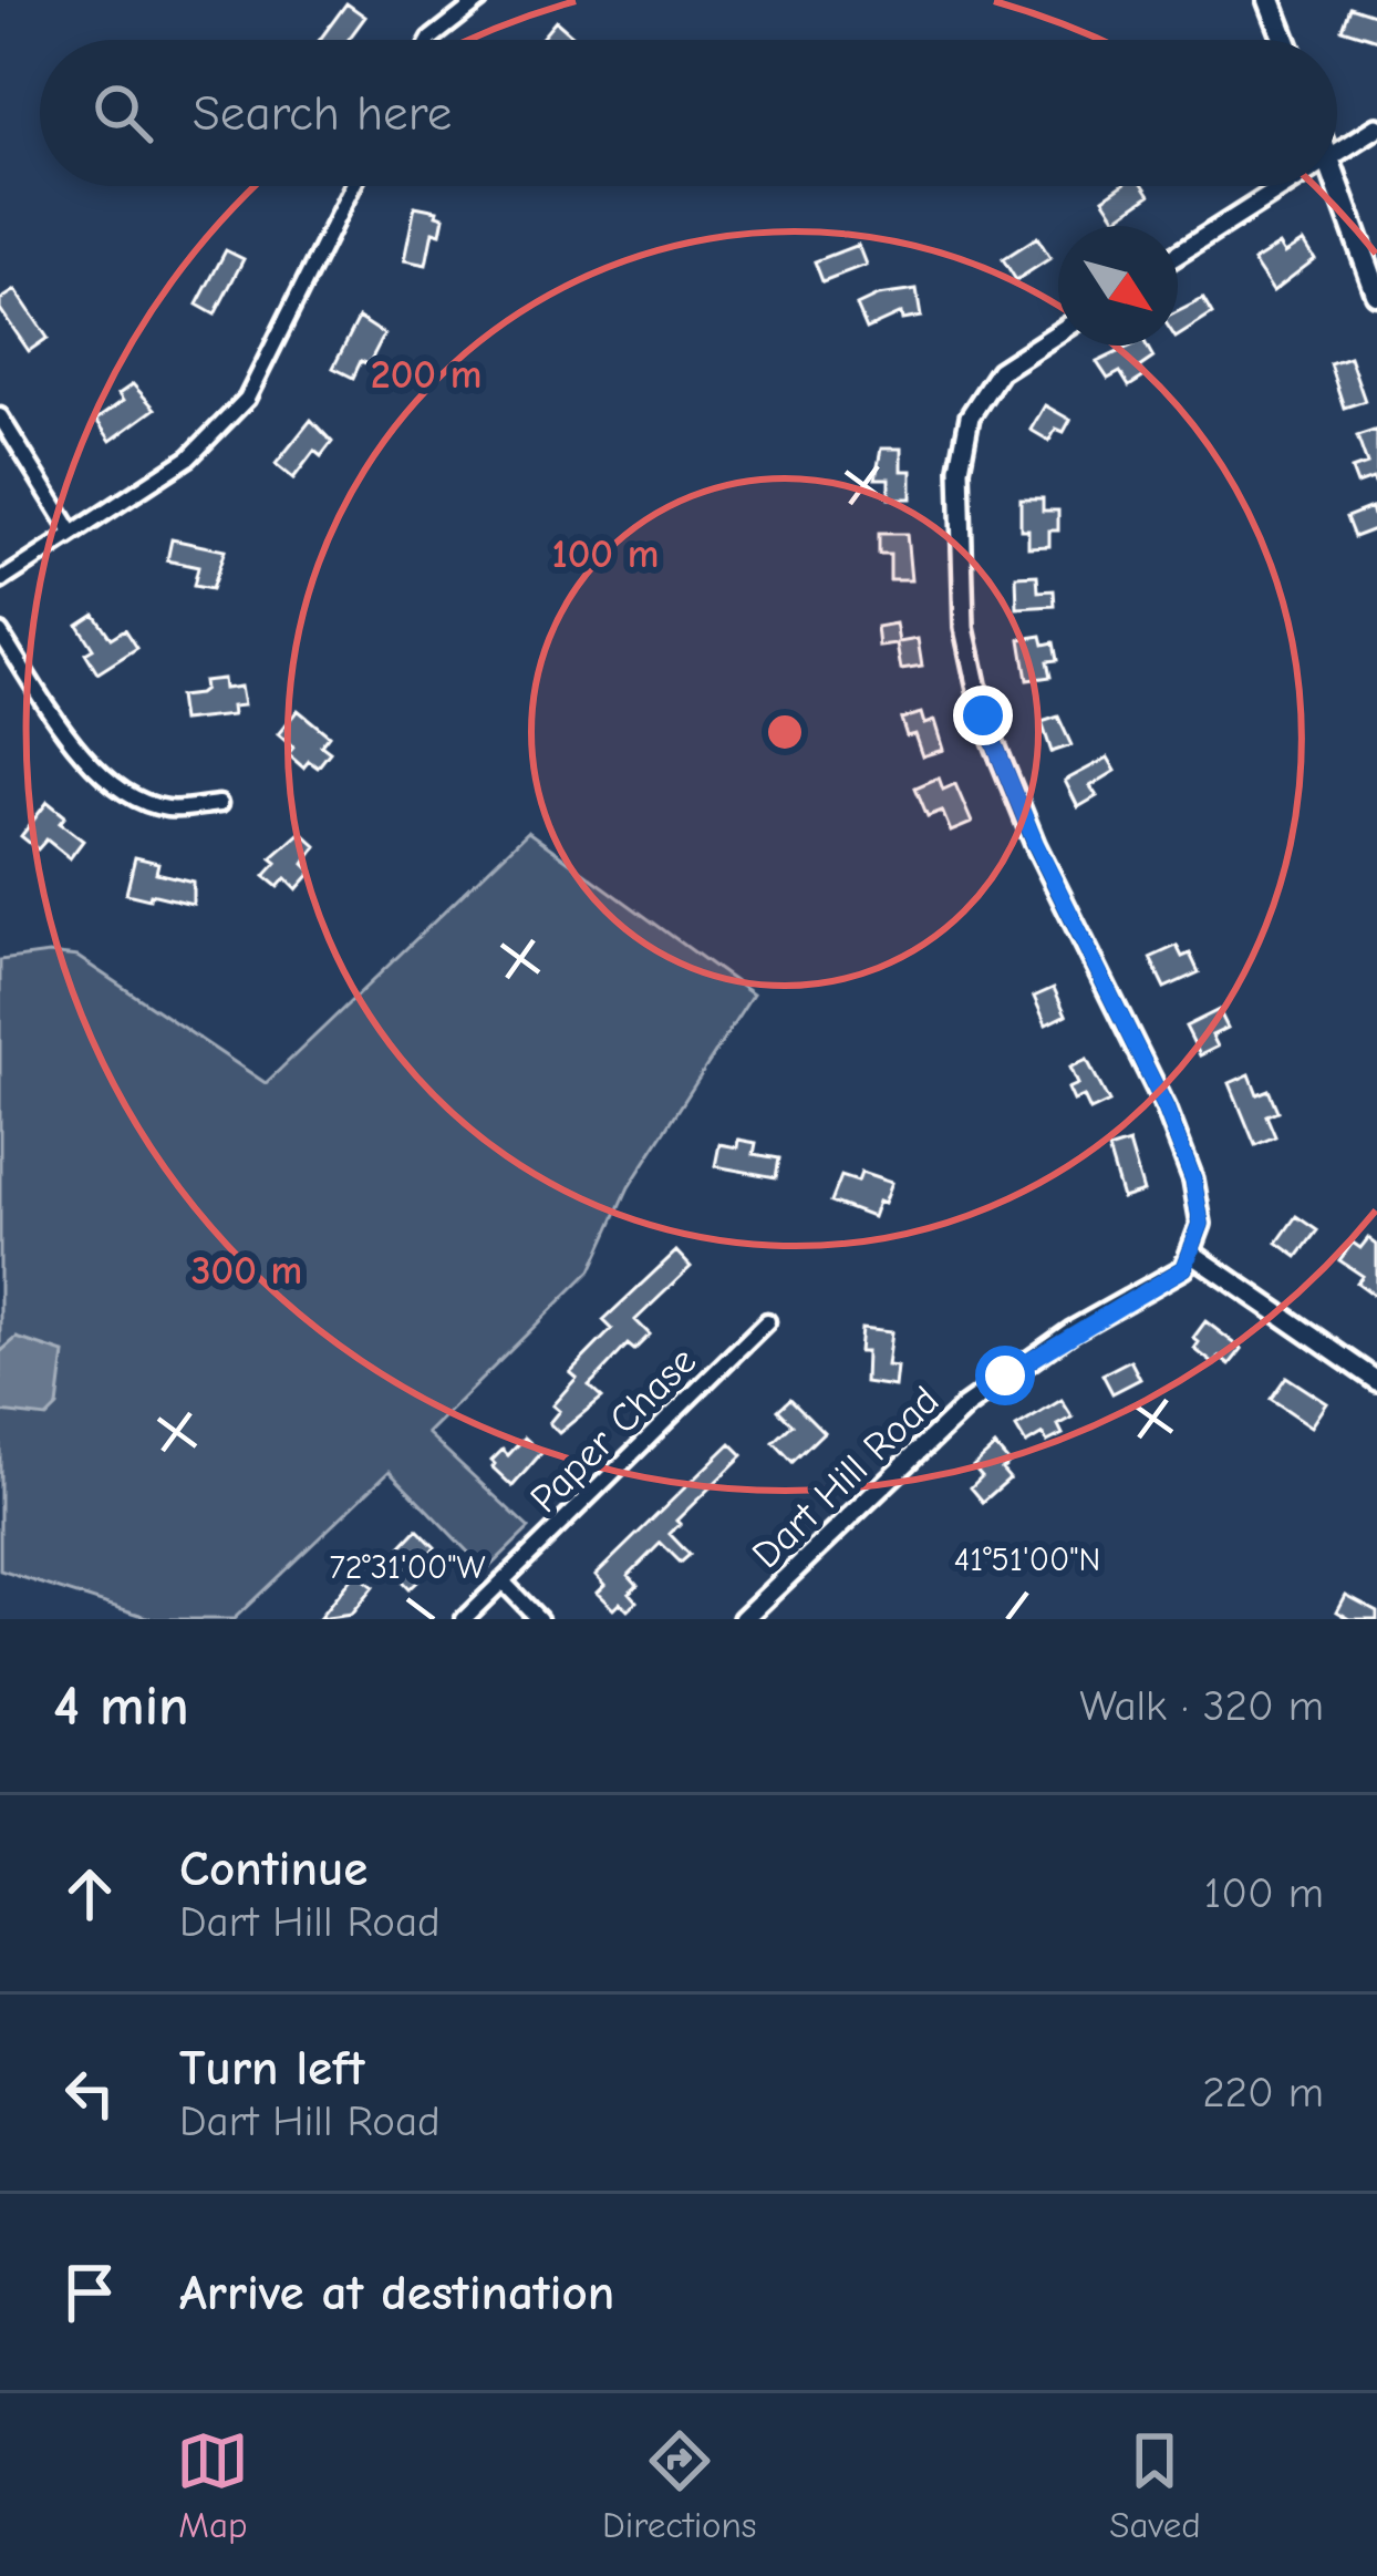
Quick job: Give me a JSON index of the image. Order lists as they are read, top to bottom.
{
  "streets": {
    "street": ["Paper Chase", "Dart Hill Road"]
  },
  "north": "bottom right",
  "page": {
    "search": "Search here",
    "heading": ["4 min", "Walk · 320 m"],
    "list": [
      ["Continue", "Dart Hill Road", "100 m"],
      ["Turn left", "Dart Hill Road", "220 m"],
      "Arrive at destination"
    ],
    "nav": ["Map", "Directions", "Saved"]
  },
  "coordinates": ["41°51'00\"N", "72°31'00\"W"],
  "rings": ["200 m", "100 m", "300 m"]
}
